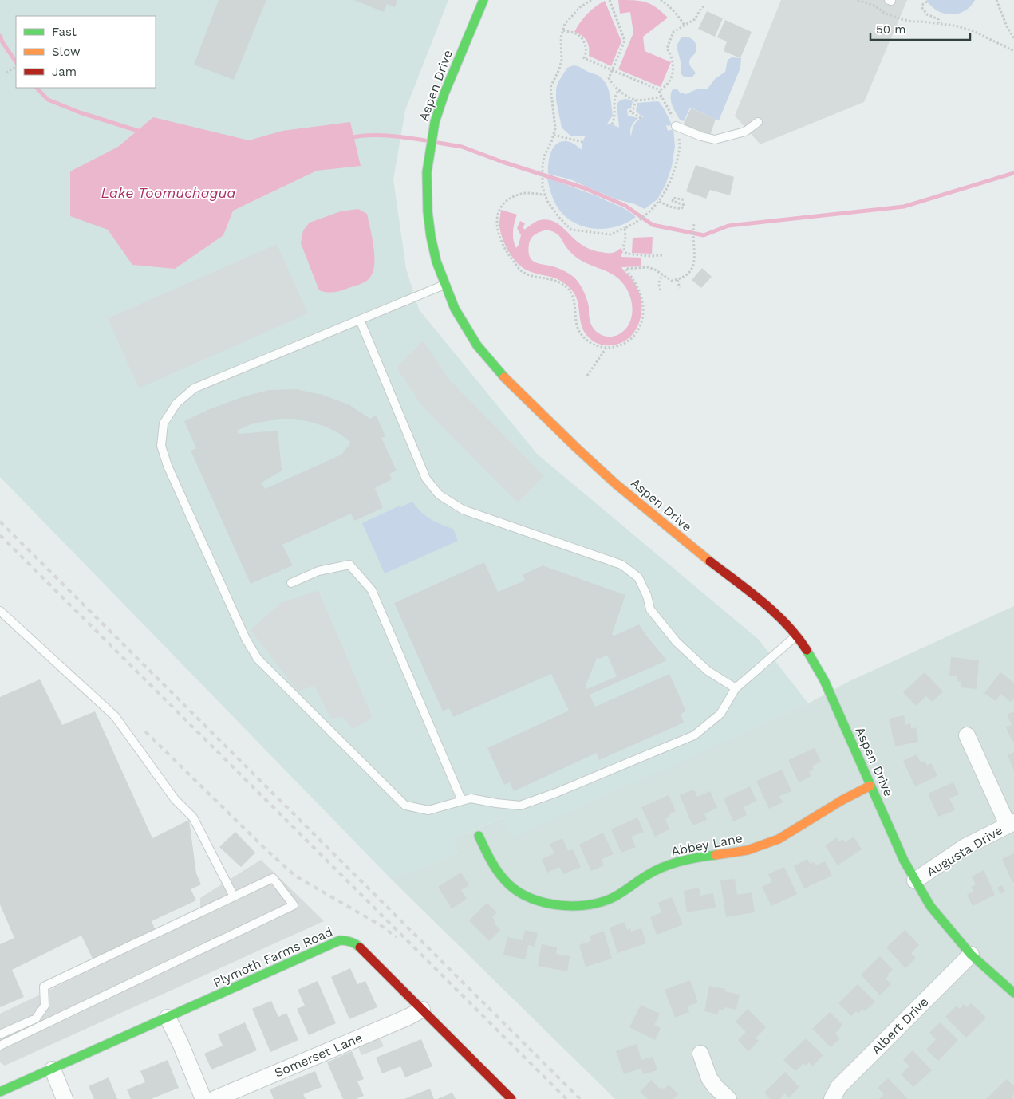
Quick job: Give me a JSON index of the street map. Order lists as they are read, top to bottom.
{
  "streets": {
    "street": [
      "Aspen Drive",
      "Abbey Lane",
      "Augusta Drive",
      "Plymoth Farms Road",
      "Albert Drive",
      "Somerset Lane"
    ]
  },
  "crossings": [
    ["Aspen Drive", "Abbey Lane"],
    ["Aspen Drive", "Augusta Drive"],
    ["Aspen Drive", "Albert Drive"],
    ["Plymoth Farms Road", "Somerset Lane"]
  ],
  "water": ["Lake Toomuchagua"],
  "legend": ["Fast", "Slow", "Jam"],
  "scale_bar": "50 m"
}
